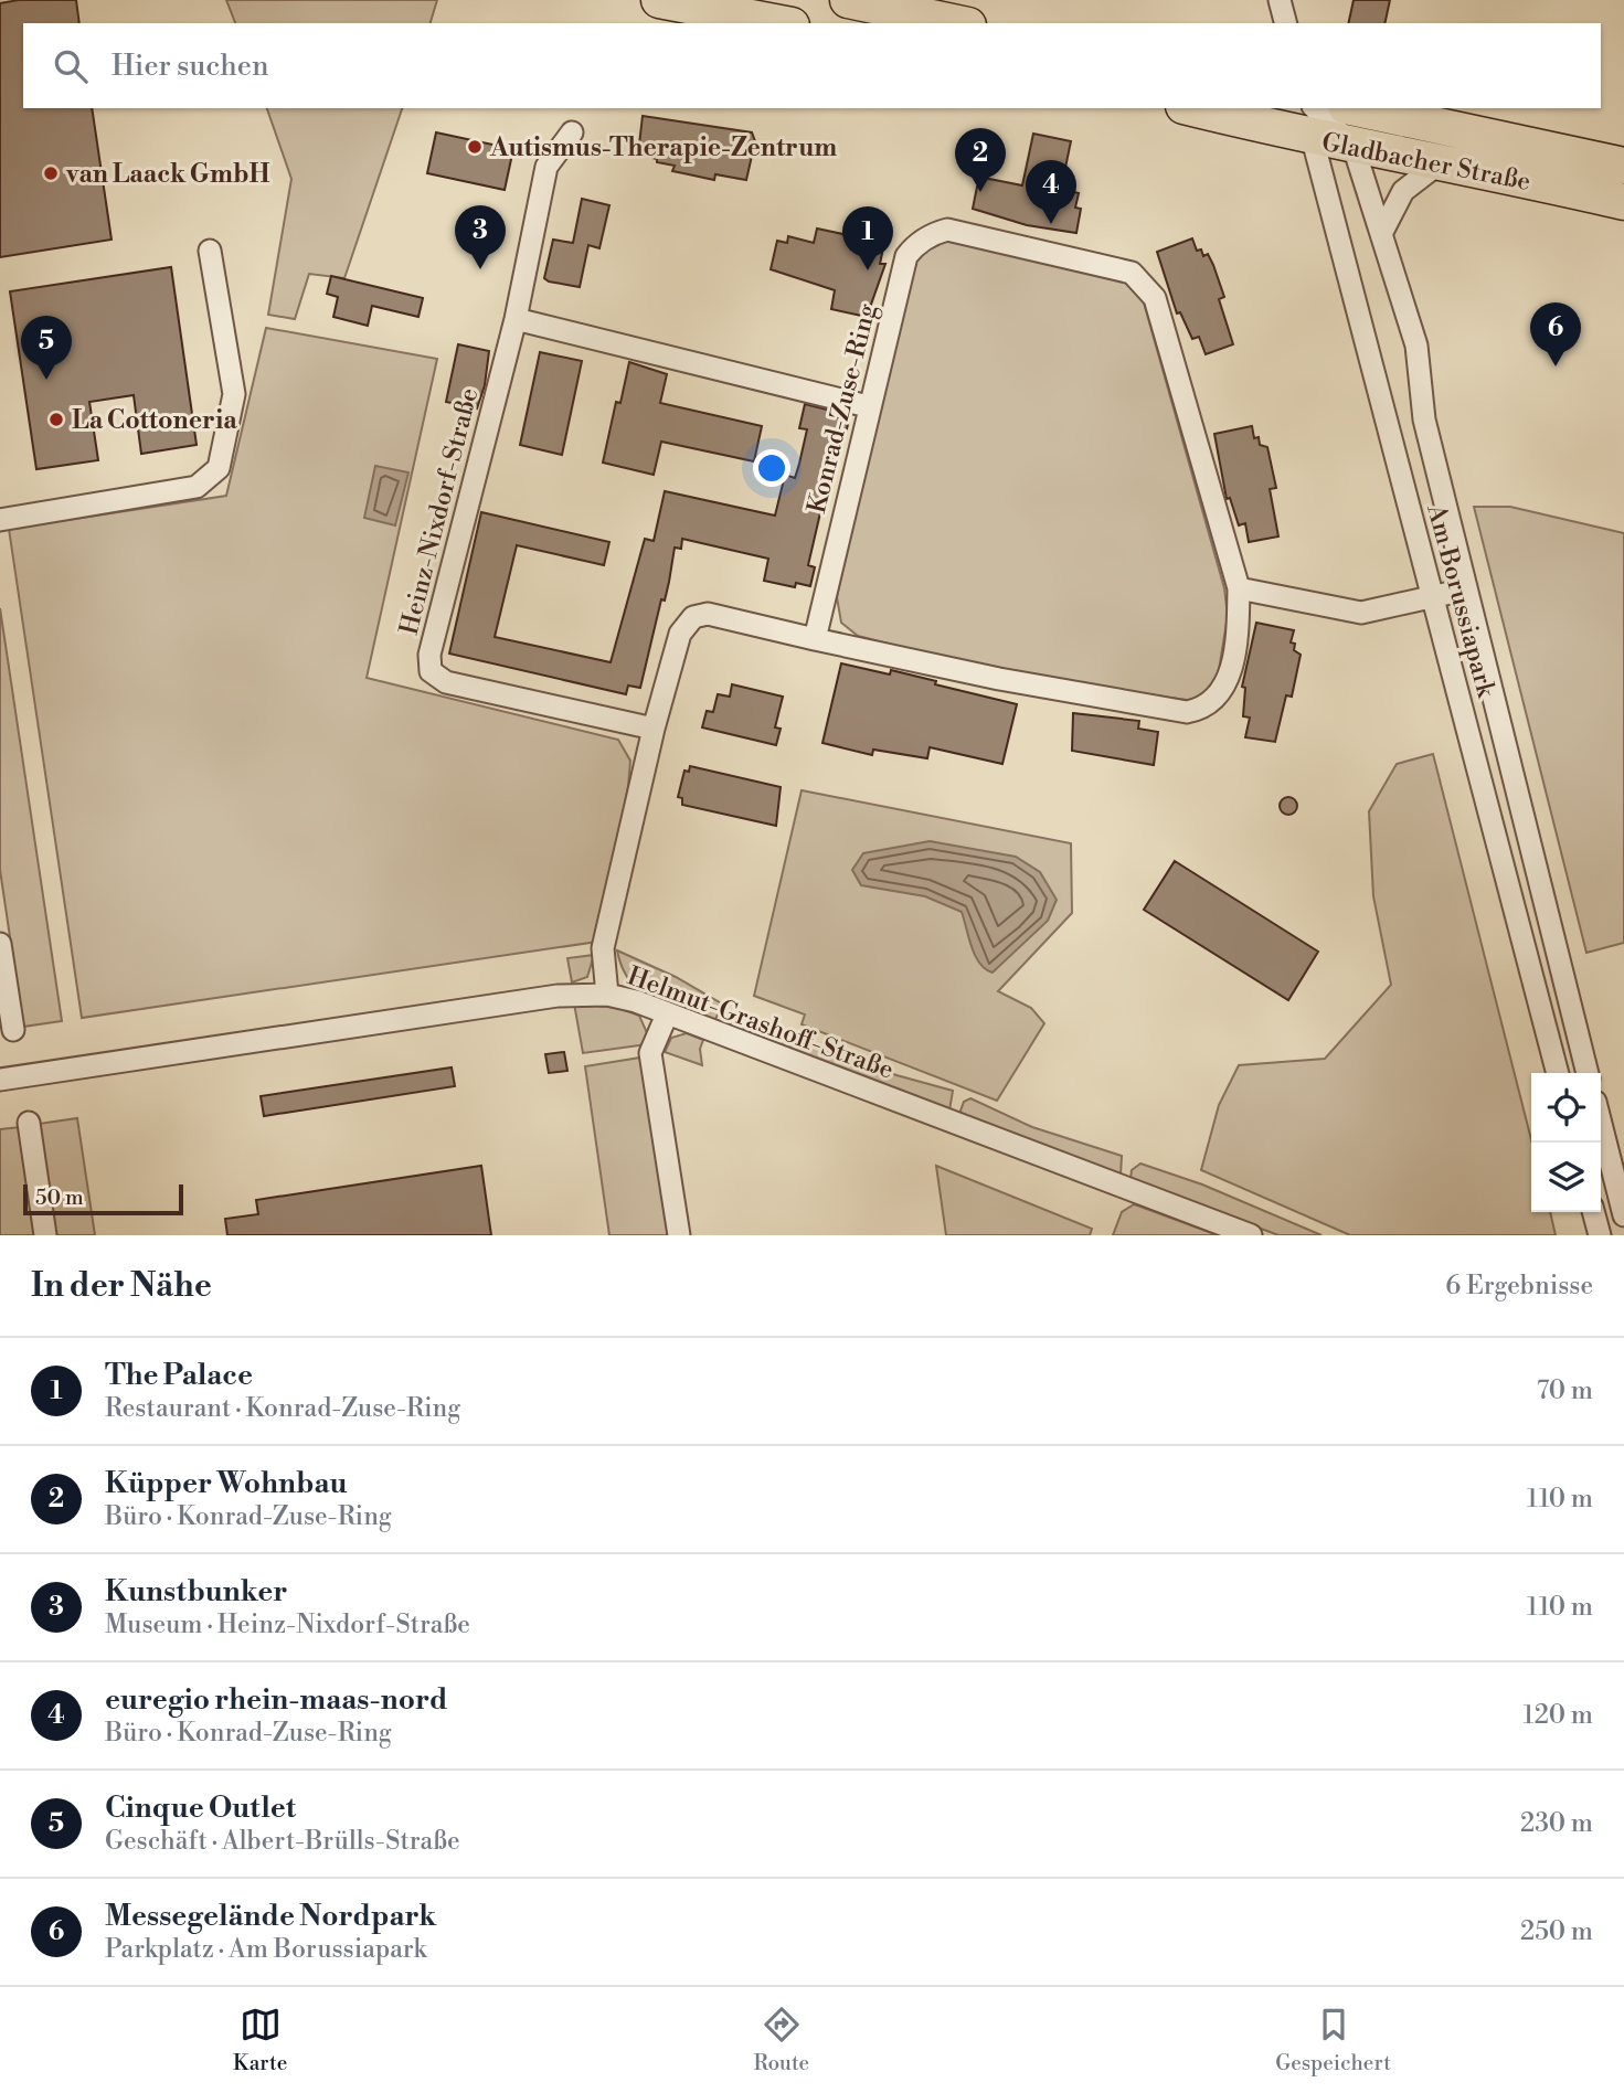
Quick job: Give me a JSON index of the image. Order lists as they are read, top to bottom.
{
  "streets": {
    "main road": ["Gladbacher Straße"],
    "street": [
      "Konrad-Zuse-Ring",
      "Heinz-Nixdorf-Straße",
      "Am Borussiapark",
      "Helmut-Grashoff-Straße"
    ]
  },
  "crossings": [
    ["Gladbacher Straße", "Am Borussiapark"],
    ["Konrad-Zuse-Ring", "Heinz-Nixdorf-Straße"],
    ["Konrad-Zuse-Ring", "Helmut-Grashoff-Straße"]
  ],
  "places": ["Autismus-Therapie-Zentrum", "van Laack GmbH", "La Cottoneria"],
  "scale_bar": "50 m",
  "page": {
    "search": "Hier suchen",
    "pins": [
      "2",
      "4",
      "3",
      "1",
      "6",
      "5"
    ],
    "scale": "50 m",
    "heading": ["In der Nähe", "6 Ergebnisse"],
    "list": [
      {
        "mark": "1",
        "name": "The Palace",
        "note": "Restaurant · Konrad-Zuse-Ring",
        "value": "70 m"
      },
      {
        "mark": "2",
        "name": "Küpper Wohnbau",
        "note": "Büro · Konrad-Zuse-Ring",
        "value": "110 m"
      },
      {
        "mark": "3",
        "name": "Kunstbunker",
        "note": "Museum · Heinz-Nixdorf-Straße",
        "value": "110 m"
      },
      {
        "mark": "4",
        "name": "euregio rhein-maas-nord",
        "note": "Büro · Konrad-Zuse-Ring",
        "value": "120 m"
      },
      {
        "mark": "5",
        "name": "Cinque Outlet",
        "note": "Geschäft · Albert-Brülls-Straße",
        "value": "230 m"
      },
      {
        "mark": "6",
        "name": "Messegelände Nordpark",
        "note": "Parkplatz · Am Borussiapark",
        "value": "250 m"
      }
    ],
    "nav": ["Karte", "Route", "Gespeichert"]
  }
}
